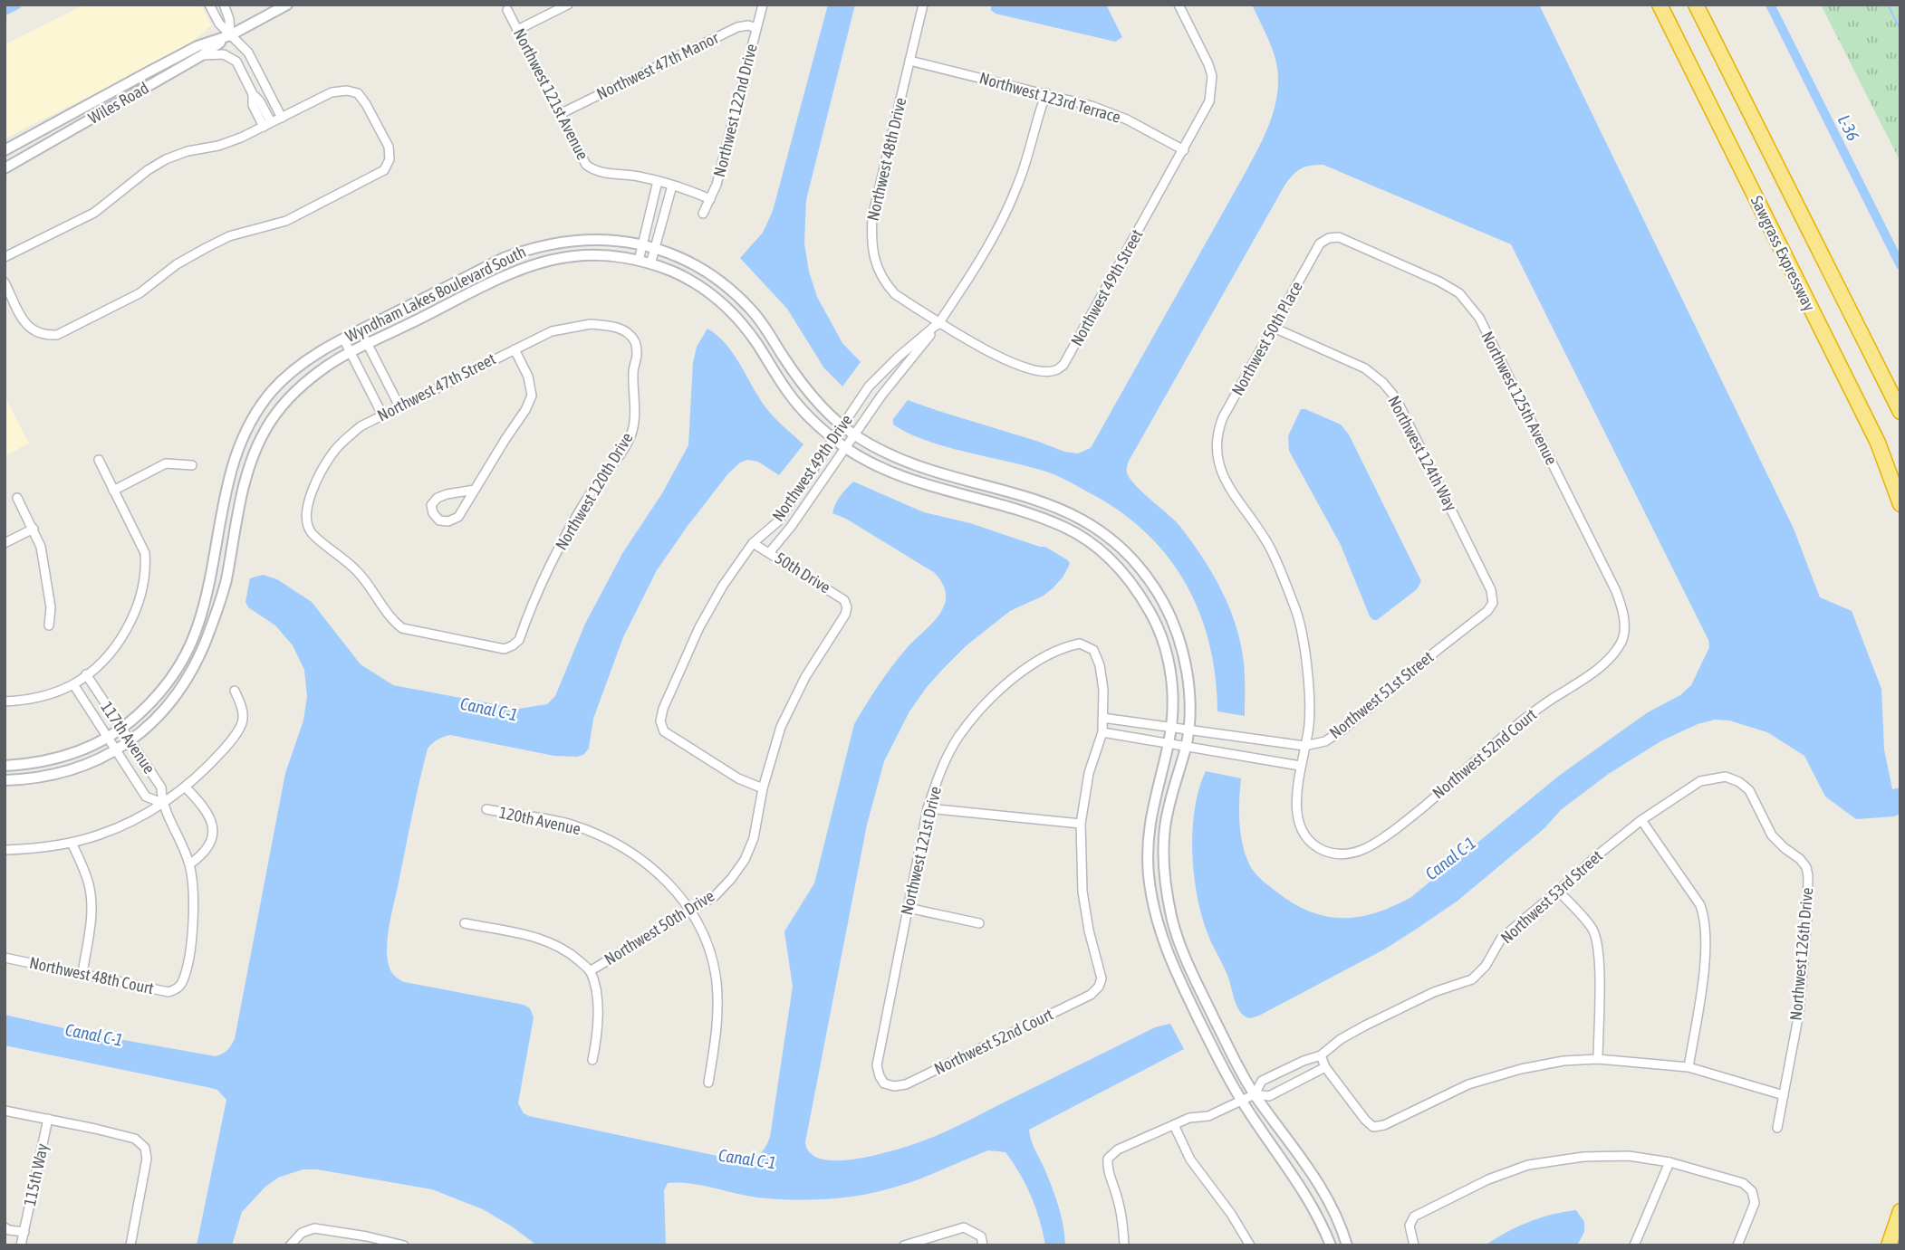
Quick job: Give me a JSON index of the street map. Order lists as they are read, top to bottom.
{
  "streets": {
    "highway": ["Sawgrass Expressway"],
    "street": [
      "Northwest 47th Manor",
      "Northwest 121st Avenue",
      "Northwest 123rd Terrace",
      "Wiles Road",
      "Northwest 122nd Drive",
      "Northwest 48th Drive",
      "Northwest 49th Street",
      "Wyndham Lakes Boulevard South",
      "Northwest 50th Place",
      "Northwest 47th Street",
      "Northwest 125th Avenue",
      "Northwest 124th Way",
      "Northwest 49th Drive",
      "Northwest 120th Drive",
      "50th Drive",
      "Northwest 51st Street",
      "117th Avenue",
      "Northwest 52nd Court",
      "120th Avenue",
      "Northwest 121st Drive",
      "Northwest 53rd Street",
      "Northwest 50th Drive",
      "Northwest 126th Drive",
      "Northwest 48th Court",
      "115th Way"
    ]
  },
  "crossings": [
    ["Northwest 47th Manor", "Northwest 121st Avenue"],
    ["Northwest 47th Manor", "Northwest 122nd Drive"],
    ["Northwest 121st Avenue", "Northwest 122nd Drive"],
    ["Northwest 123rd Terrace", "Northwest 48th Drive"],
    ["Northwest 123rd Terrace", "Northwest 49th Street"],
    ["Northwest 123rd Terrace", "Northwest 49th Drive"],
    ["Northwest 48th Drive", "Northwest 49th Street"],
    ["Northwest 48th Drive", "Northwest 49th Drive"],
    ["Northwest 49th Street", "Northwest 49th Drive"],
    ["Wyndham Lakes Boulevard South", "Northwest 49th Drive"],
    ["Wyndham Lakes Boulevard South", "Northwest 51st Street"],
    ["Wyndham Lakes Boulevard South", "117th Avenue"],
    ["Wyndham Lakes Boulevard South", "Northwest 53rd Street"],
    ["Northwest 50th Place", "Northwest 125th Avenue"],
    ["Northwest 50th Place", "Northwest 124th Way"],
    ["Northwest 50th Place", "Northwest 51st Street"],
    ["Northwest 47th Street", "Northwest 120th Drive"],
    ["Northwest 125th Avenue", "Northwest 52nd Court"],
    ["Northwest 124th Way", "Northwest 51st Street"],
    ["Northwest 49th Drive", "50th Drive"],
    ["Northwest 49th Drive", "Northwest 50th Drive"],
    ["50th Drive", "Northwest 50th Drive"],
    ["Northwest 51st Street", "Northwest 121st Drive"],
    ["117th Avenue", "Northwest 48th Court"],
    ["Northwest 52nd Court", "Northwest 121st Drive"],
    ["120th Avenue", "Northwest 50th Drive"],
    ["Northwest 53rd Street", "Northwest 126th Drive"]
  ],
  "water": ["L-36", "Canal C-1"]
}
